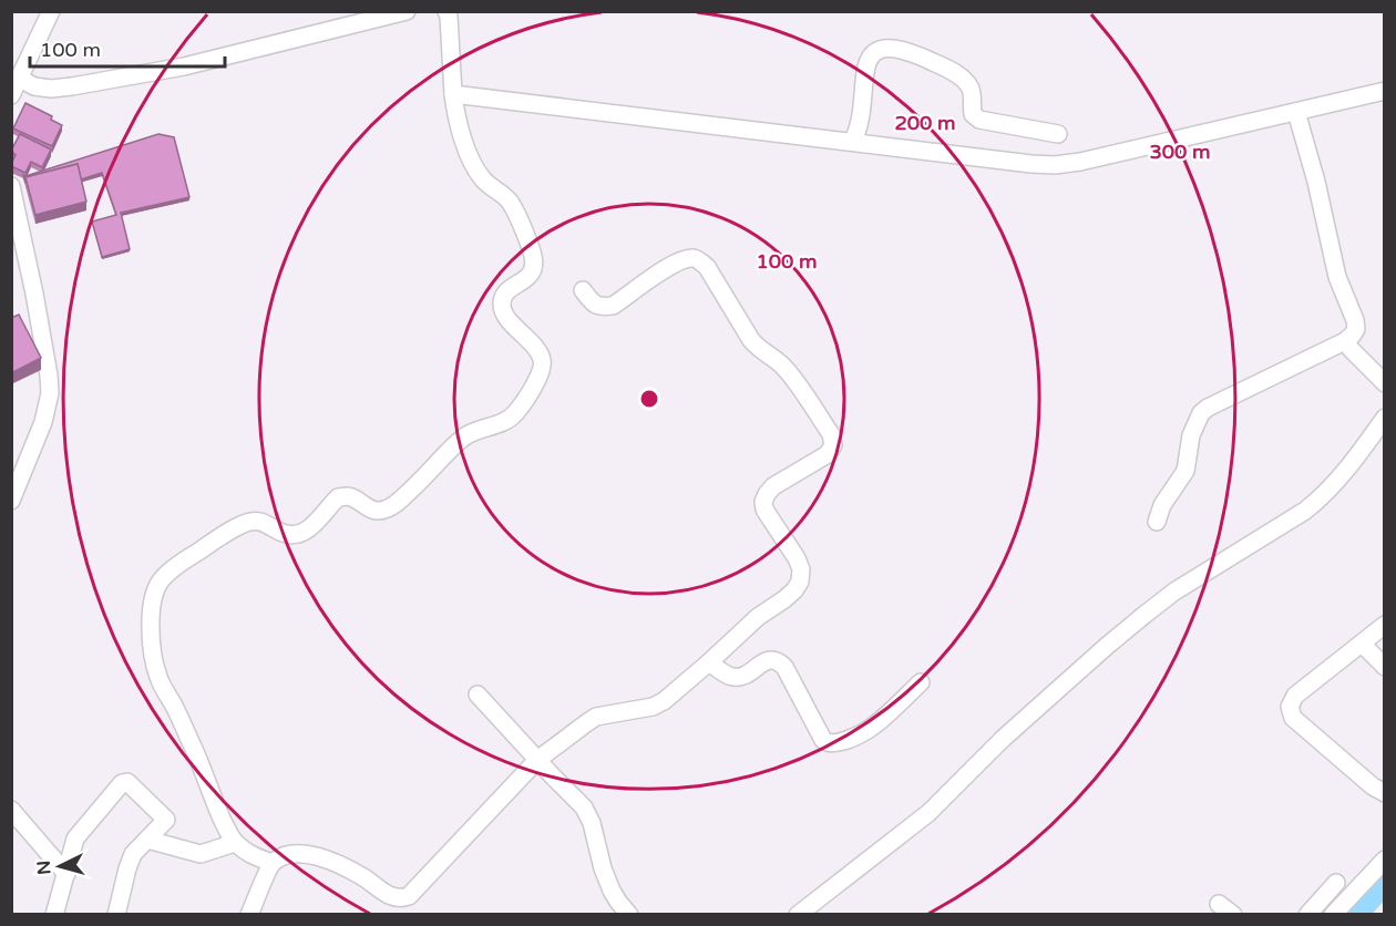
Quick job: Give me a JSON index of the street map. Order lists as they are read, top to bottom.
{
  "scale_bar": "100 m",
  "north": "left",
  "rings": ["200 m", "300 m", "100 m"]
}
